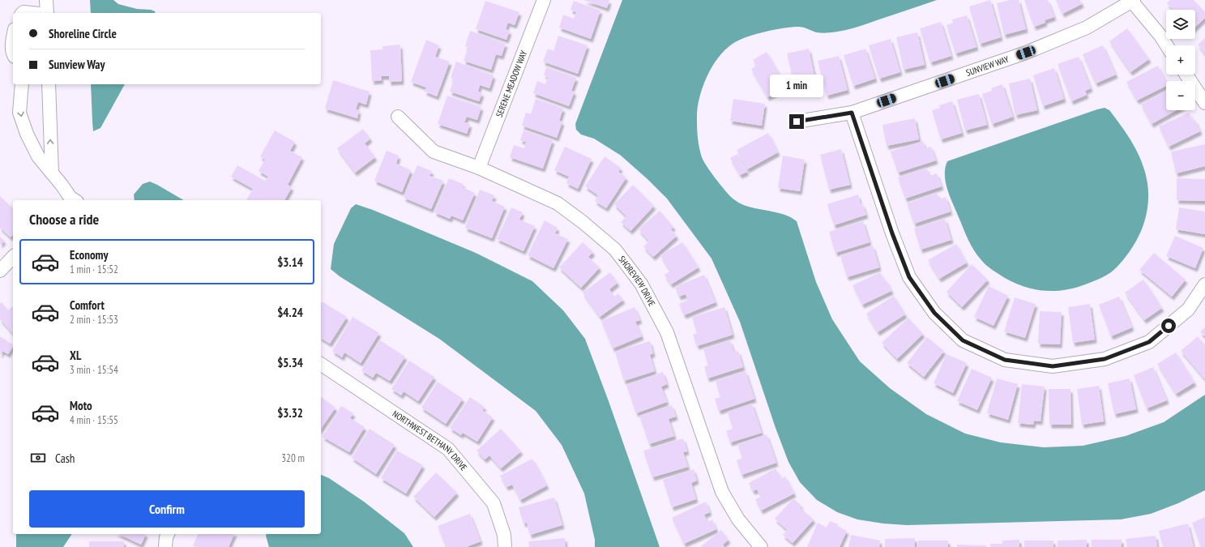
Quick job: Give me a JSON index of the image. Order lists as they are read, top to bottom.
{
  "streets": {
    "street": [
      "SUNVIEW WAY",
      "SERENE MEADOW WAY",
      "SHOREVIEW DRIVE",
      "NORTHWEST BETHANY DRIVE"
    ]
  },
  "crossings": [
    ["SERENE MEADOW WAY", "SHOREVIEW DRIVE"]
  ],
  "page": {
    "map_buttons": ["+", "−"],
    "banner": ["Shoreline Circle", "Sunview Way"],
    "bubble": "1 min",
    "heading": "Choose a ride",
    "list": [
      {
        "name": "Economy",
        "note": "1 min · 15:52",
        "value": "$3.14"
      },
      {
        "name": "Comfort",
        "note": "2 min · 15:53",
        "value": "$4.24"
      },
      {
        "name": "XL",
        "note": "3 min · 15:54",
        "value": "$5.34"
      },
      {
        "name": "Moto",
        "note": "4 min · 15:55",
        "value": "$3.32"
      }
    ],
    "pay": ["Cash", "320 m"],
    "buttons": "Confirm"
  }
}
